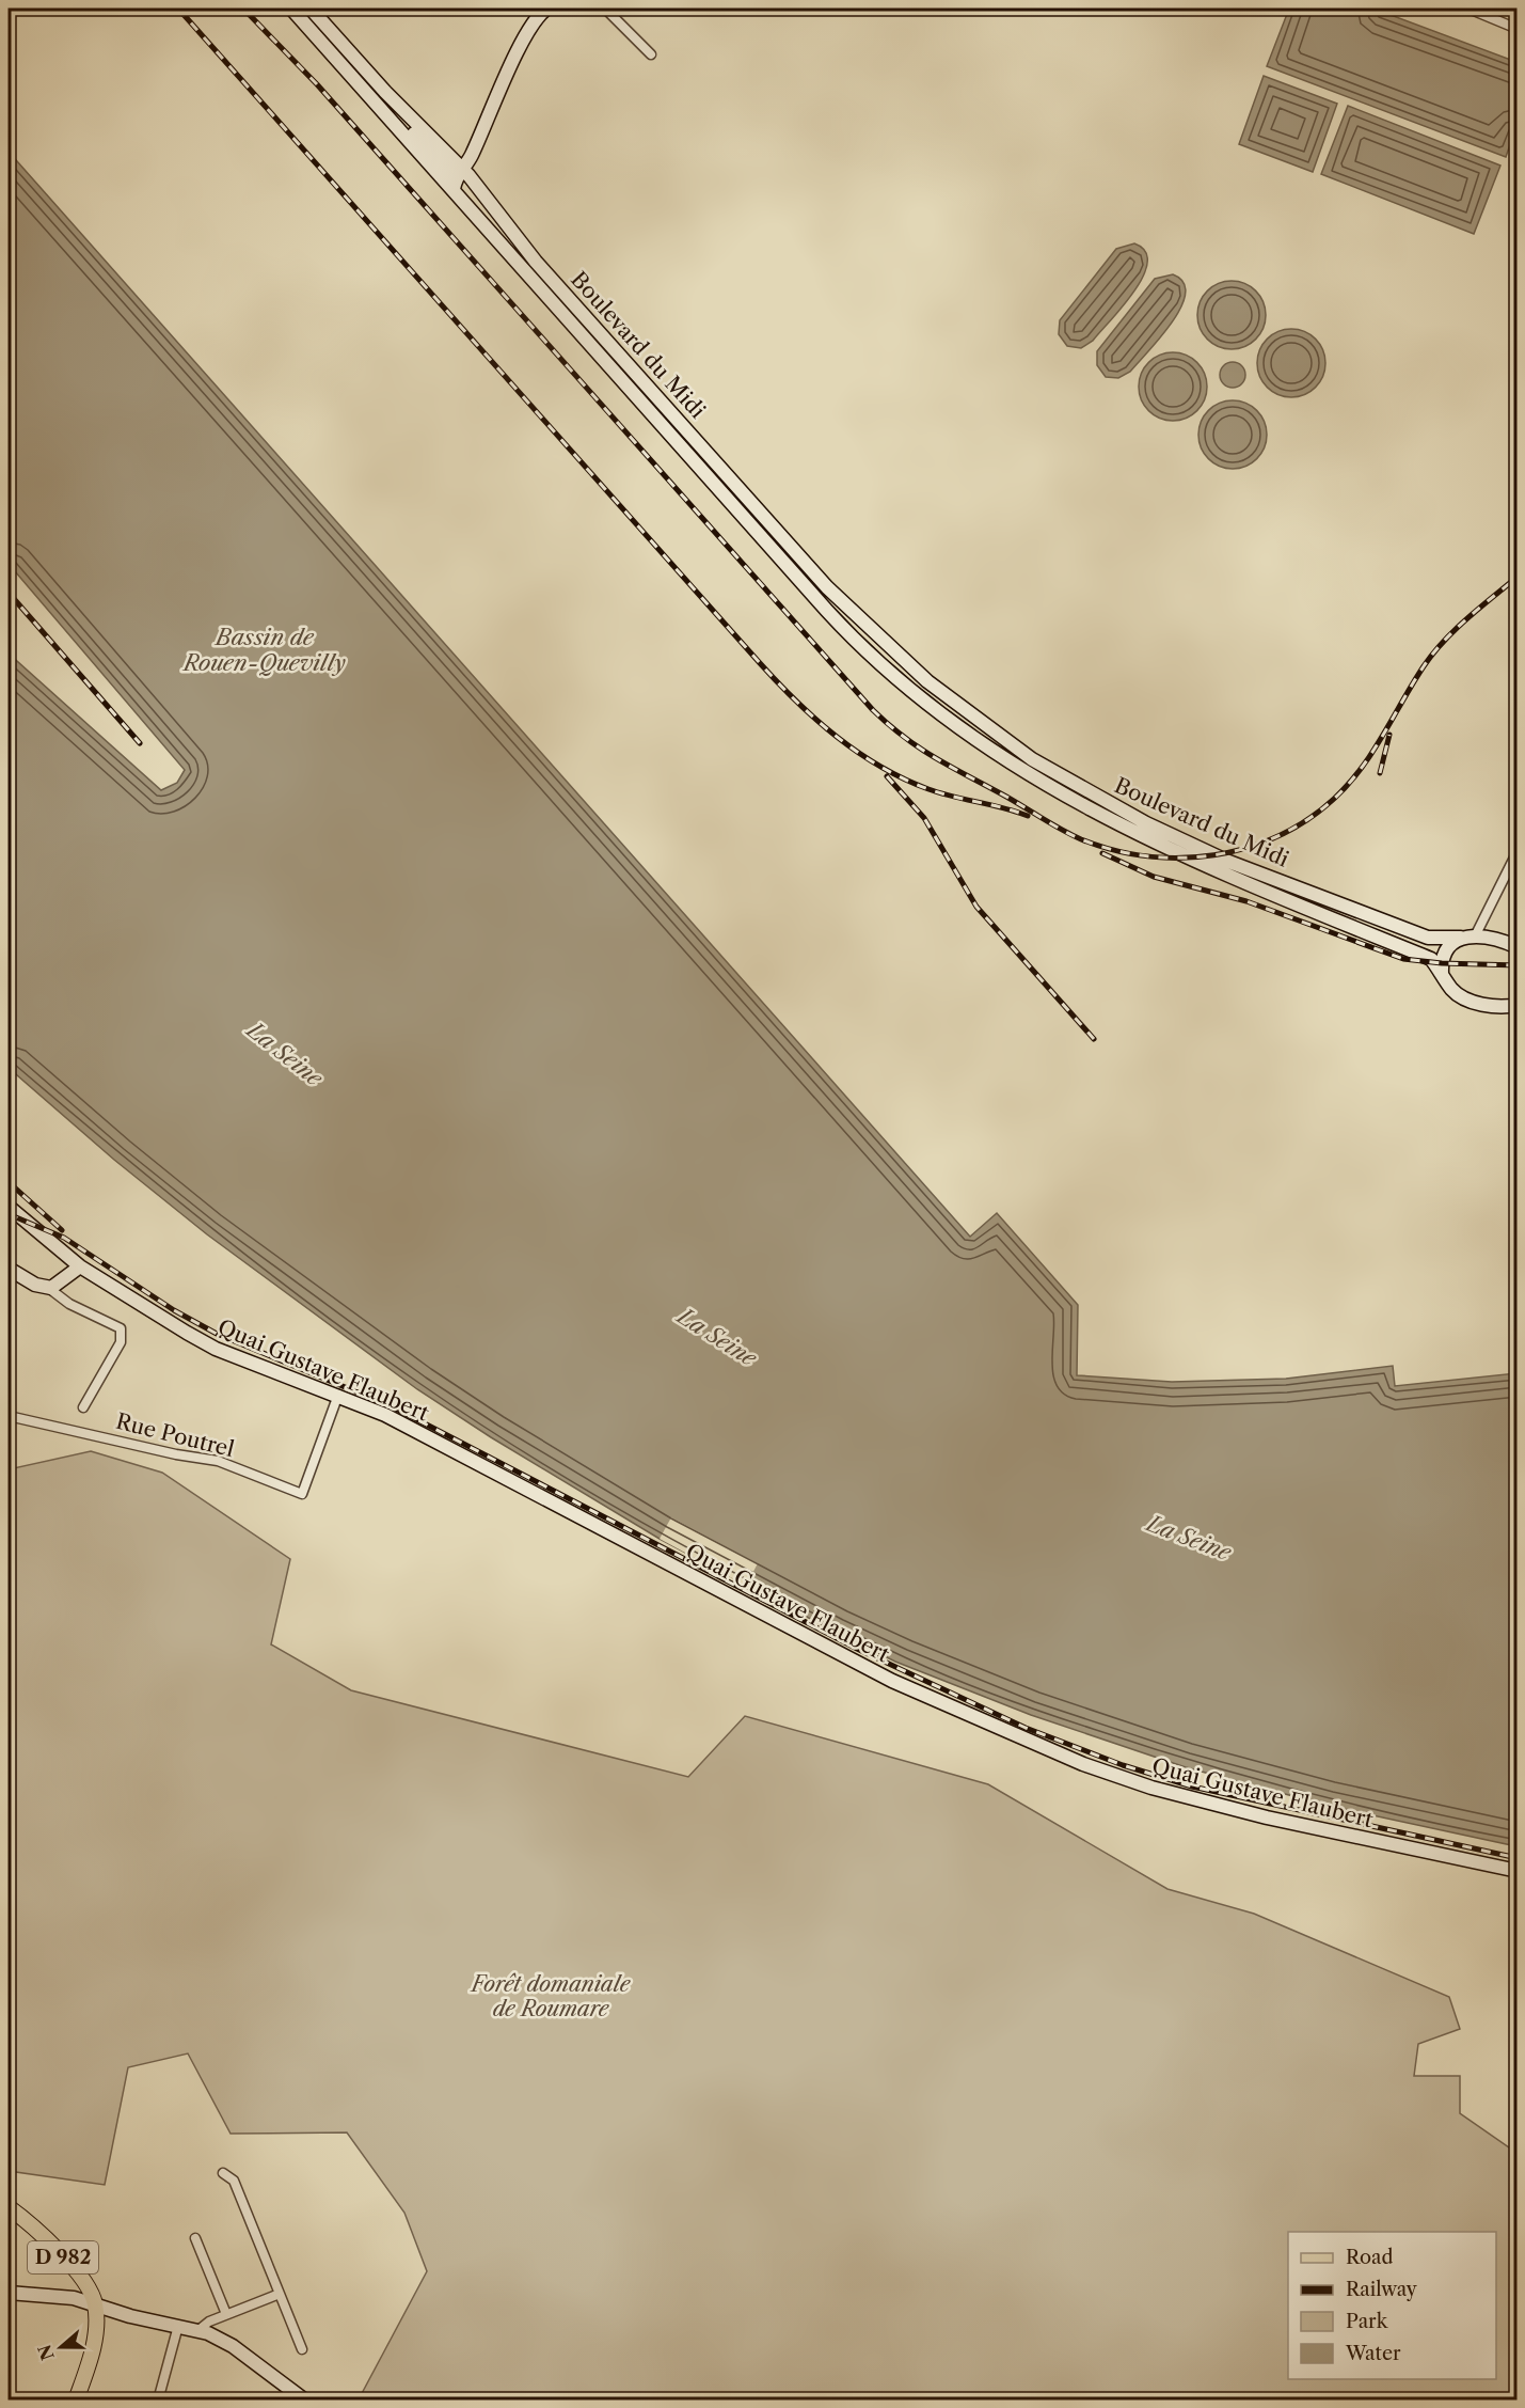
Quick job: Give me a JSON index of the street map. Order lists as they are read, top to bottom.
{
  "streets": {
    "main road": ["Boulevard du Midi", "Quai Gustave Flaubert", "D 982"],
    "street": ["Rue Poutrel"]
  },
  "crossings": [
    ["Quai Gustave Flaubert", "Rue Poutrel"]
  ],
  "water": ["Bassin de Rouen-Quevilly", "La Seine"],
  "parks": ["Forêt domaniale de Roumare"],
  "legend": [
    "Road",
    "Railway",
    "Park",
    "Water"
  ],
  "north": "left"
}
